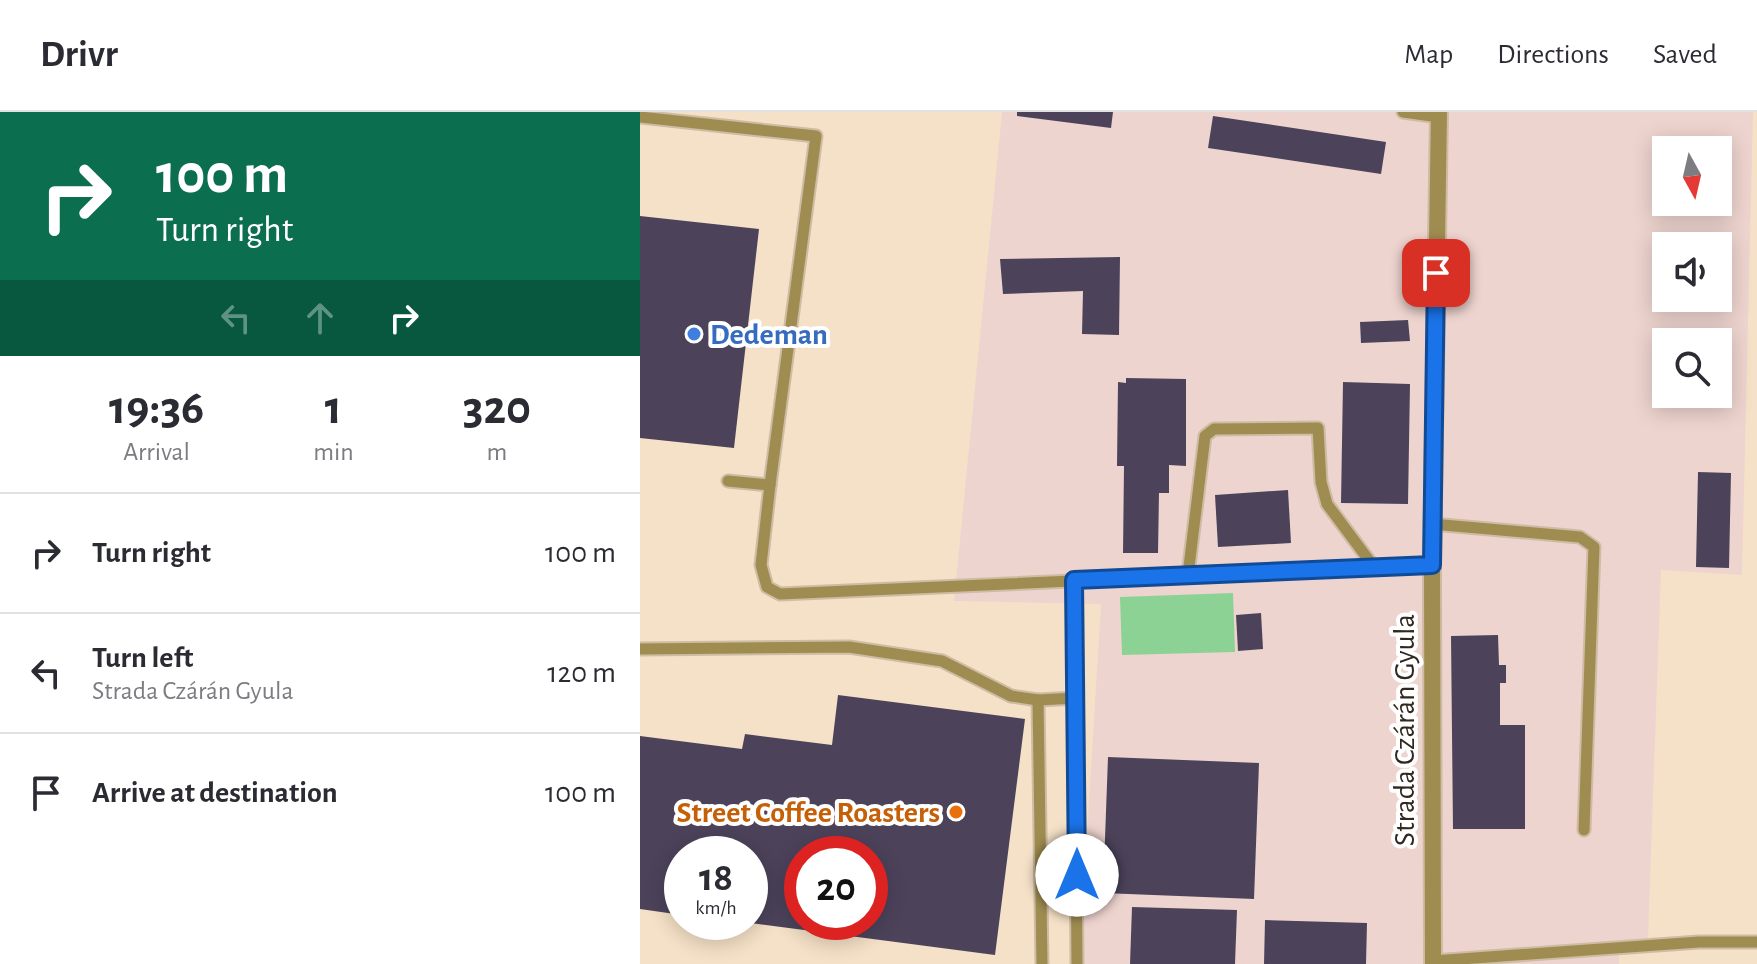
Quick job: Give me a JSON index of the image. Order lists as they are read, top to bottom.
{
  "streets": {
    "street": ["Strada Czárán Gyula"]
  },
  "places": ["Dedeman", "Street Coffee Roasters"],
  "north": "bottom",
  "page": {
    "header": "Drivr",
    "nav": ["Map", "Directions", "Saved"],
    "turn": ["100 m", "Turn right"],
    "eta": [
      "19:36",
      "Arrival",
      "1",
      "min",
      "320",
      "m"
    ],
    "list": [
      {
        "name": "Turn right",
        "value": "100 m"
      },
      {
        "name": "Turn left",
        "note": "Strada Czárán Gyula",
        "value": "120 m"
      },
      {
        "name": "Arrive at destination",
        "value": "100 m"
      }
    ],
    "speed": "18 km/h",
    "limit": "20"
  }
}
